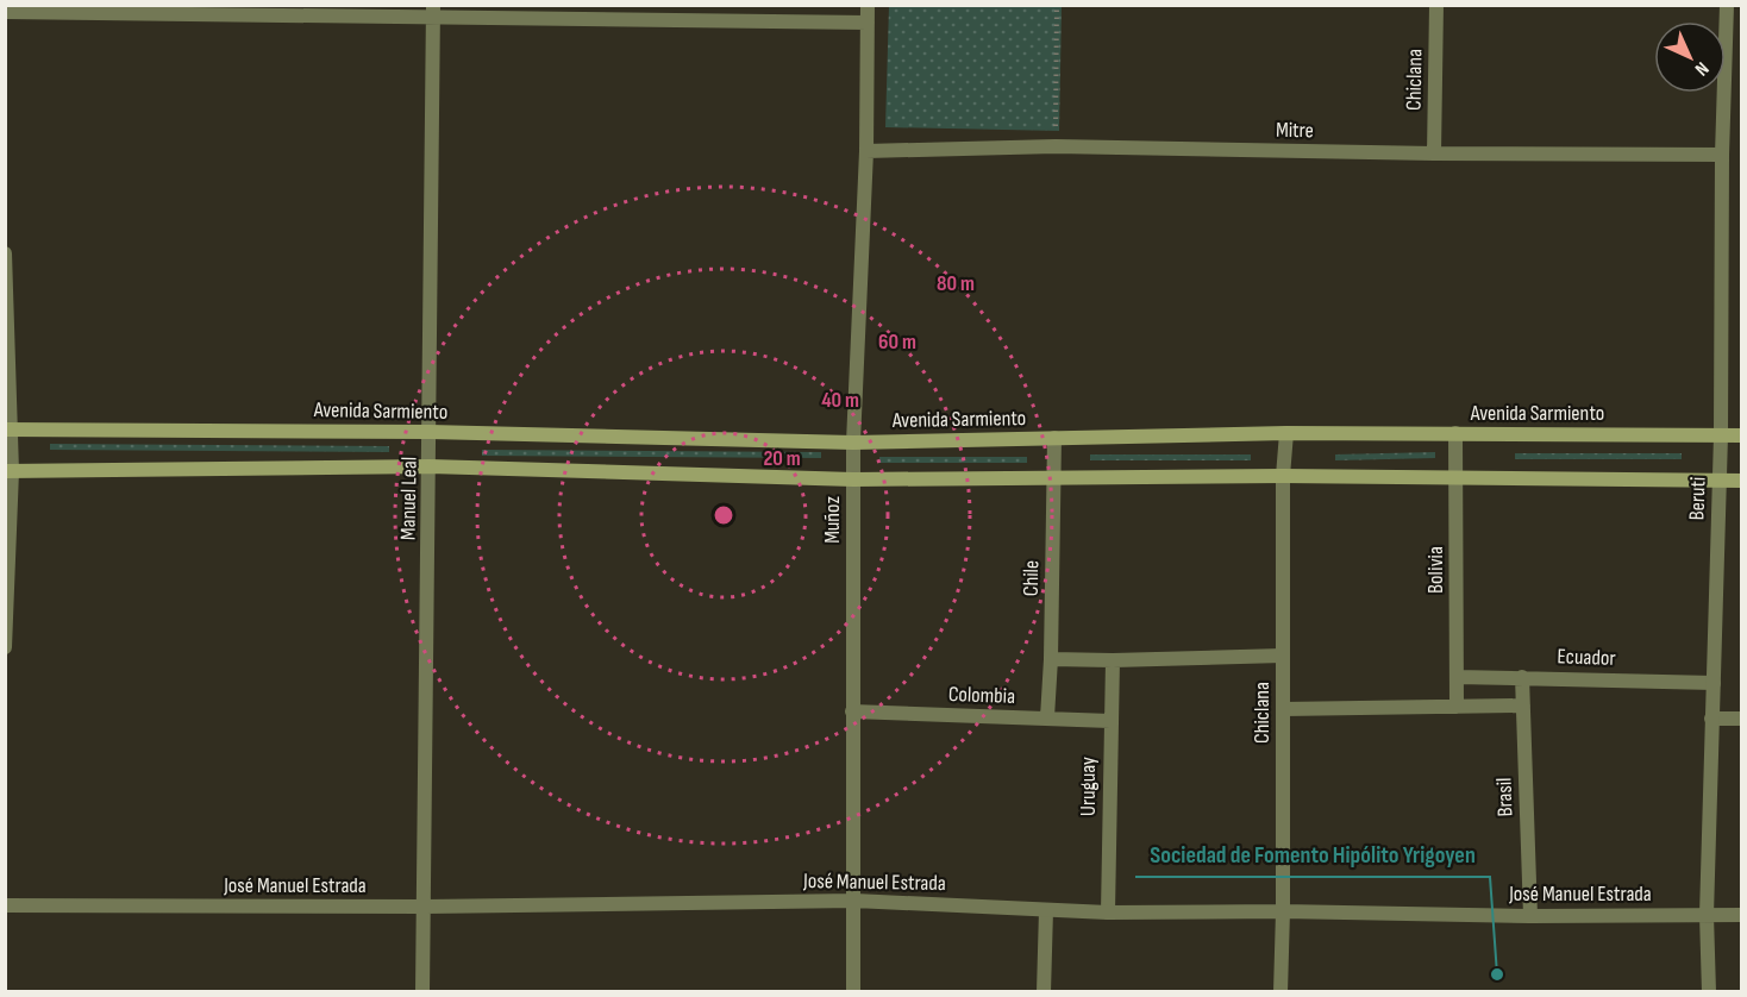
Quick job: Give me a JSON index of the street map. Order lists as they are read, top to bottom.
{
  "streets": {
    "main road": ["Avenida Sarmiento"],
    "street": [
      "Chiclana",
      "Mitre",
      "Manuel Leal",
      "Beruti",
      "Muñoz",
      "Bolivia",
      "Chile",
      "Ecuador",
      "Colombia",
      "Uruguay",
      "Brasil",
      "José Manuel Estrada"
    ]
  },
  "crossings": [
    ["Chiclana", "Mitre"],
    ["Chiclana", "Avenida Sarmiento"],
    ["Chiclana", "José Manuel Estrada"],
    ["Mitre", "Beruti"],
    ["Mitre", "Muñoz"],
    ["Avenida Sarmiento", "Manuel Leal"],
    ["Avenida Sarmiento", "Beruti"],
    ["Avenida Sarmiento", "Muñoz"],
    ["Avenida Sarmiento", "Bolivia"],
    ["Avenida Sarmiento", "Chile"],
    ["Manuel Leal", "José Manuel Estrada"],
    ["Beruti", "Ecuador"],
    ["Beruti", "José Manuel Estrada"],
    ["Muñoz", "Colombia"],
    ["Muñoz", "José Manuel Estrada"],
    ["Bolivia", "Ecuador"],
    ["Chile", "Colombia"],
    ["Ecuador", "Brasil"],
    ["Colombia", "Uruguay"],
    ["Uruguay", "José Manuel Estrada"],
    ["Brasil", "José Manuel Estrada"]
  ],
  "places": ["Sociedad de Fomento Hipólito Yrigoyen"],
  "north": "bottom right",
  "rings": [
    "80 m",
    "60 m",
    "40 m",
    "20 m"
  ]
}
